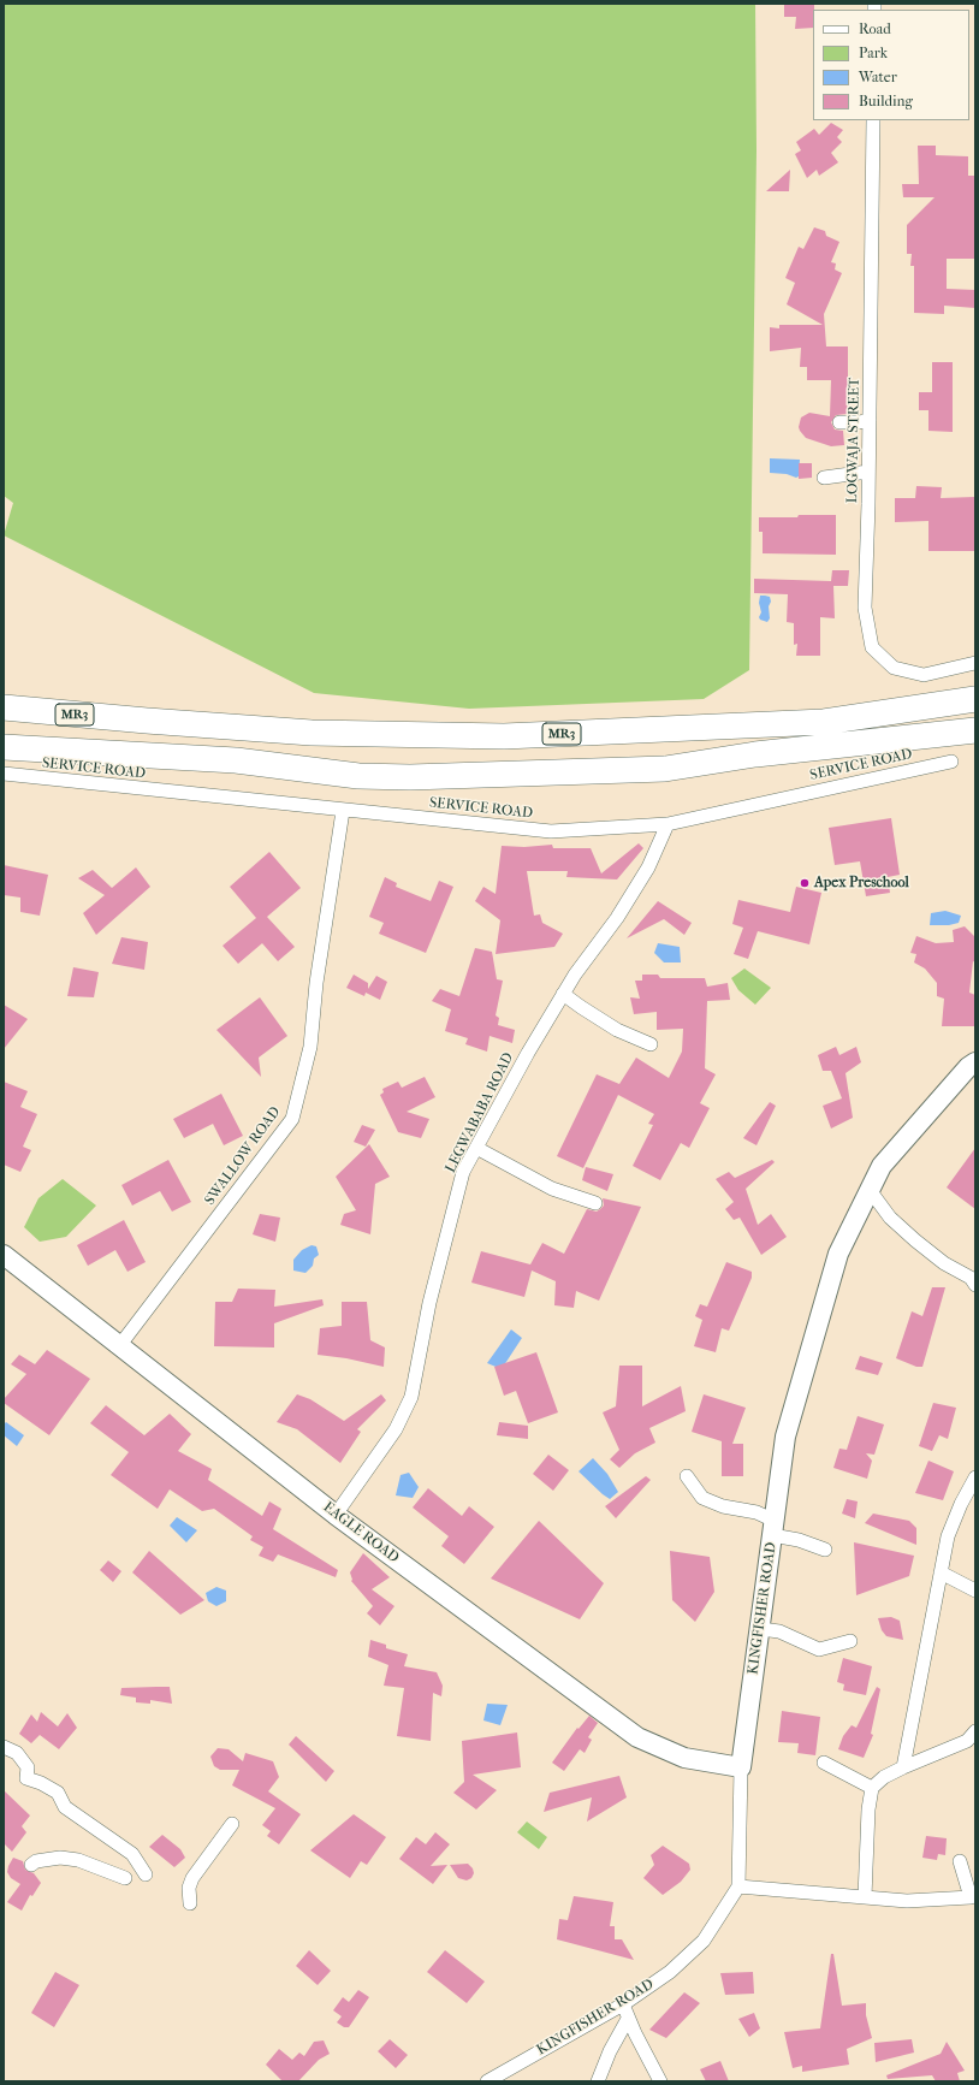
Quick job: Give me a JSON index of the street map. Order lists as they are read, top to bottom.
{
  "streets": {
    "highway": ["MR3"],
    "street": [
      "LOGWAJA STREET",
      "SERVICE ROAD",
      "LEGWABABA ROAD",
      "SWALLOW ROAD",
      "EAGLE ROAD",
      "KINGFISHER ROAD"
    ]
  },
  "crossings": [
    ["SERVICE ROAD", "LEGWABABA ROAD"],
    ["SERVICE ROAD", "SWALLOW ROAD"],
    ["LEGWABABA ROAD", "EAGLE ROAD"],
    ["SWALLOW ROAD", "EAGLE ROAD"],
    ["EAGLE ROAD", "KINGFISHER ROAD"]
  ],
  "places": ["Apex Preschool"],
  "legend": [
    "Road",
    "Park",
    "Water",
    "Building"
  ]
}
